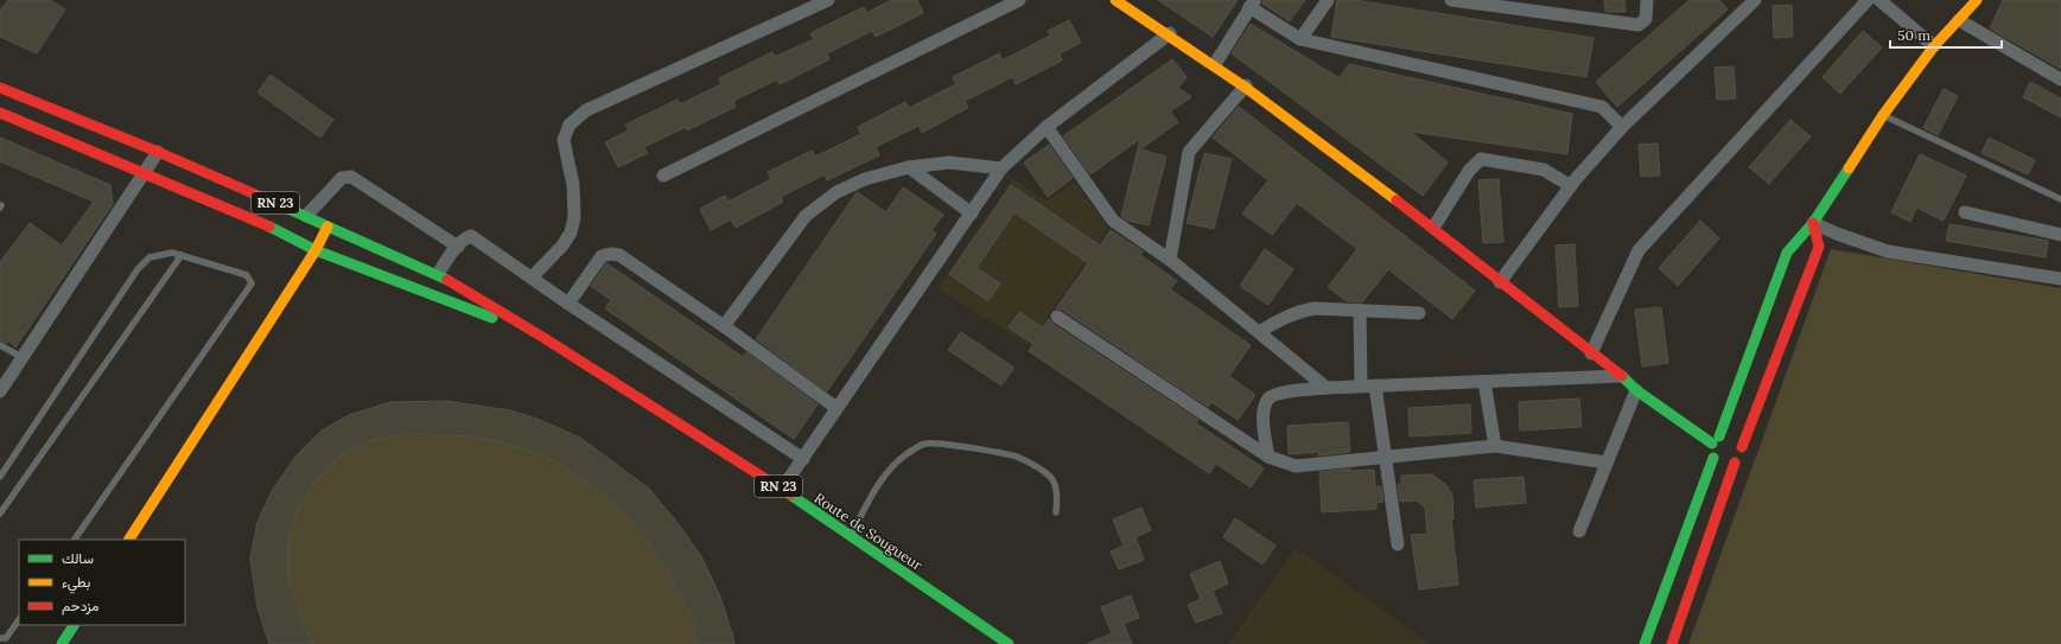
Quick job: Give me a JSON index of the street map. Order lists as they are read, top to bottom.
{
  "streets": {
    "street": ["RN 23", "Route de Sougueur"]
  },
  "crossings": [
    ["RN 23", "Route de Sougueur"]
  ],
  "legend": ["سالك", "بطيء", "مزدحم"],
  "scale_bar": "50 m"
}
